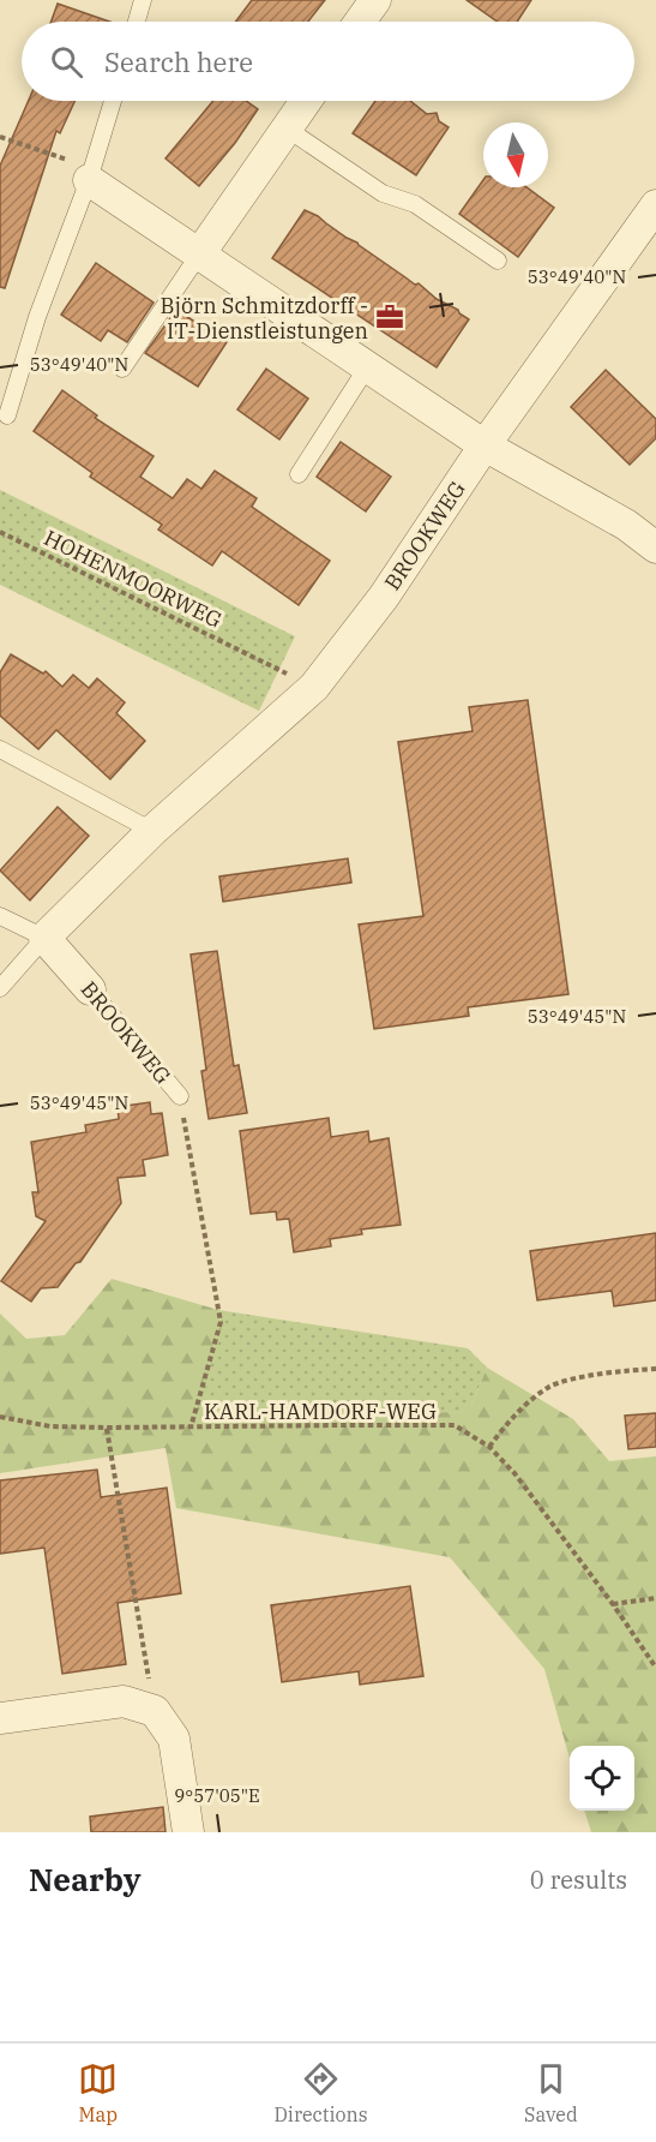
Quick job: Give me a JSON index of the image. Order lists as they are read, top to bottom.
{
  "streets": {
    "street": ["BROOKWEG"],
    "path": ["HOHENMOORWEG", "KARL-HAMDORF-WEG"]
  },
  "places": {
    "office": ["Björn Schmitzdorff - IT-Dienstleistungen"]
  },
  "north": "bottom",
  "page": {
    "search": "Search here",
    "heading": ["Nearby", "0 results"],
    "nav": ["Map", "Directions", "Saved"]
  },
  "coordinates": ["53°49'40\"N", "53°49'45\"N", "9°57'05\"E"]
}
